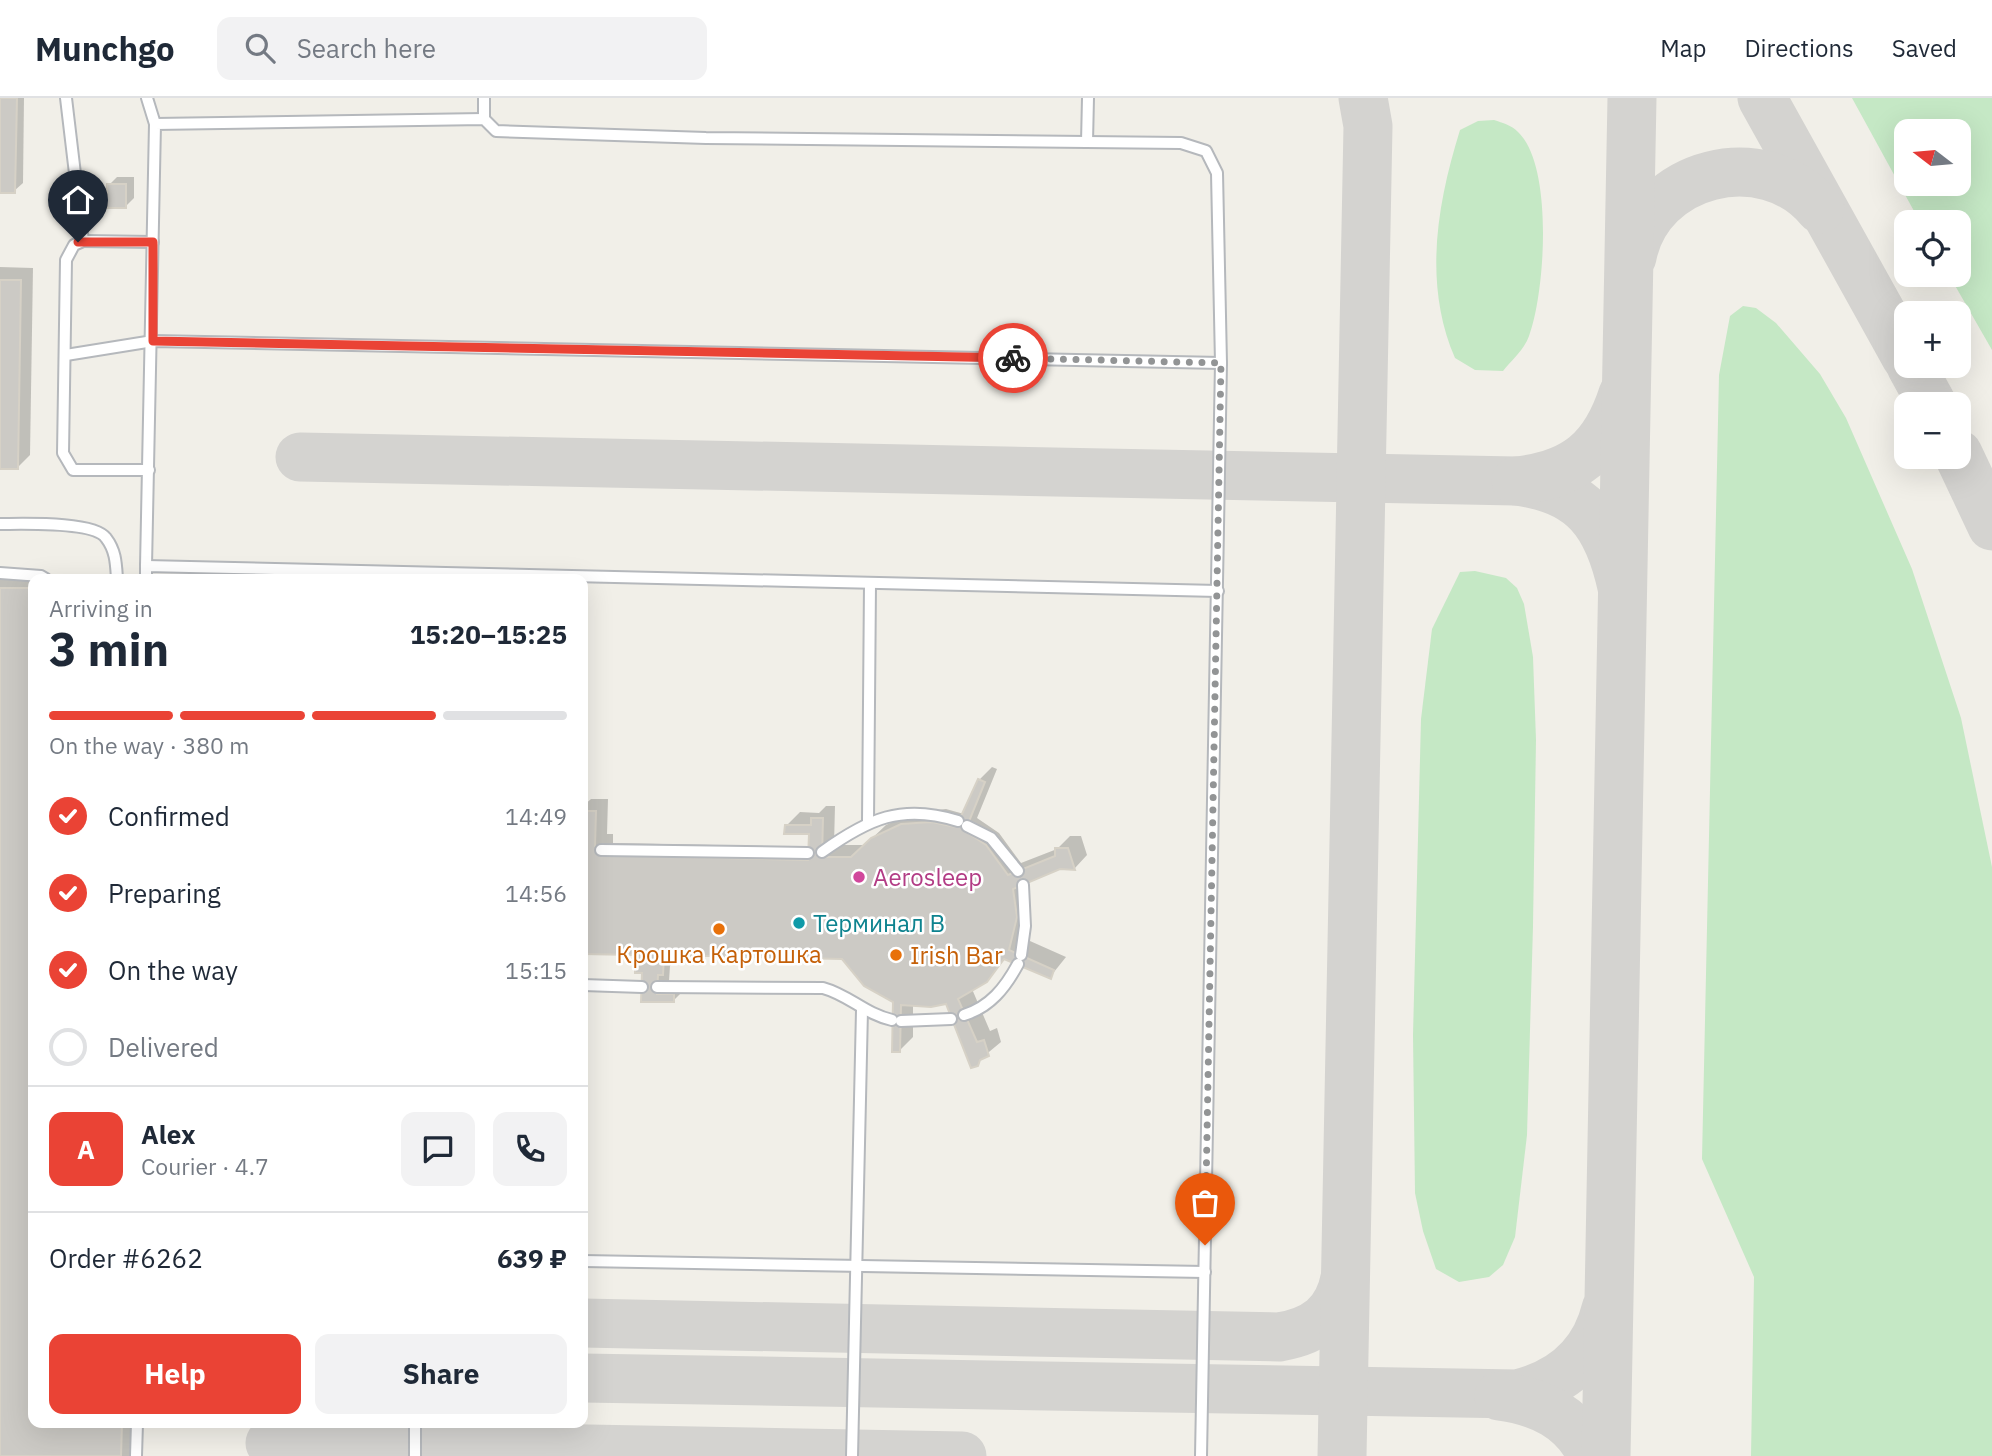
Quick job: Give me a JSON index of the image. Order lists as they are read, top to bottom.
{
  "places": [
    "Aerosleep",
    "Терминал B",
    "Крошка Картошка",
    "Irish Bar"
  ],
  "north": "left",
  "page": {
    "header": "Munchgo",
    "search": "Search here",
    "nav": ["Map", "Directions", "Saved"],
    "map_buttons": ["+", "−"],
    "heading": ["3 min", "Arriving in", "15:20–15:25"],
    "panel": [
      "Alex",
      "Courier · 4.7",
      "Order #6262",
      "639 ₽"
    ],
    "bar": "On the way · 380 m",
    "list": [
      ["Confirmed", "14:49"],
      ["Preparing", "14:56"],
      ["On the way", "15:15"],
      "Delivered"
    ],
    "round": "A",
    "buttons": ["Help", "Share"]
  }
}
